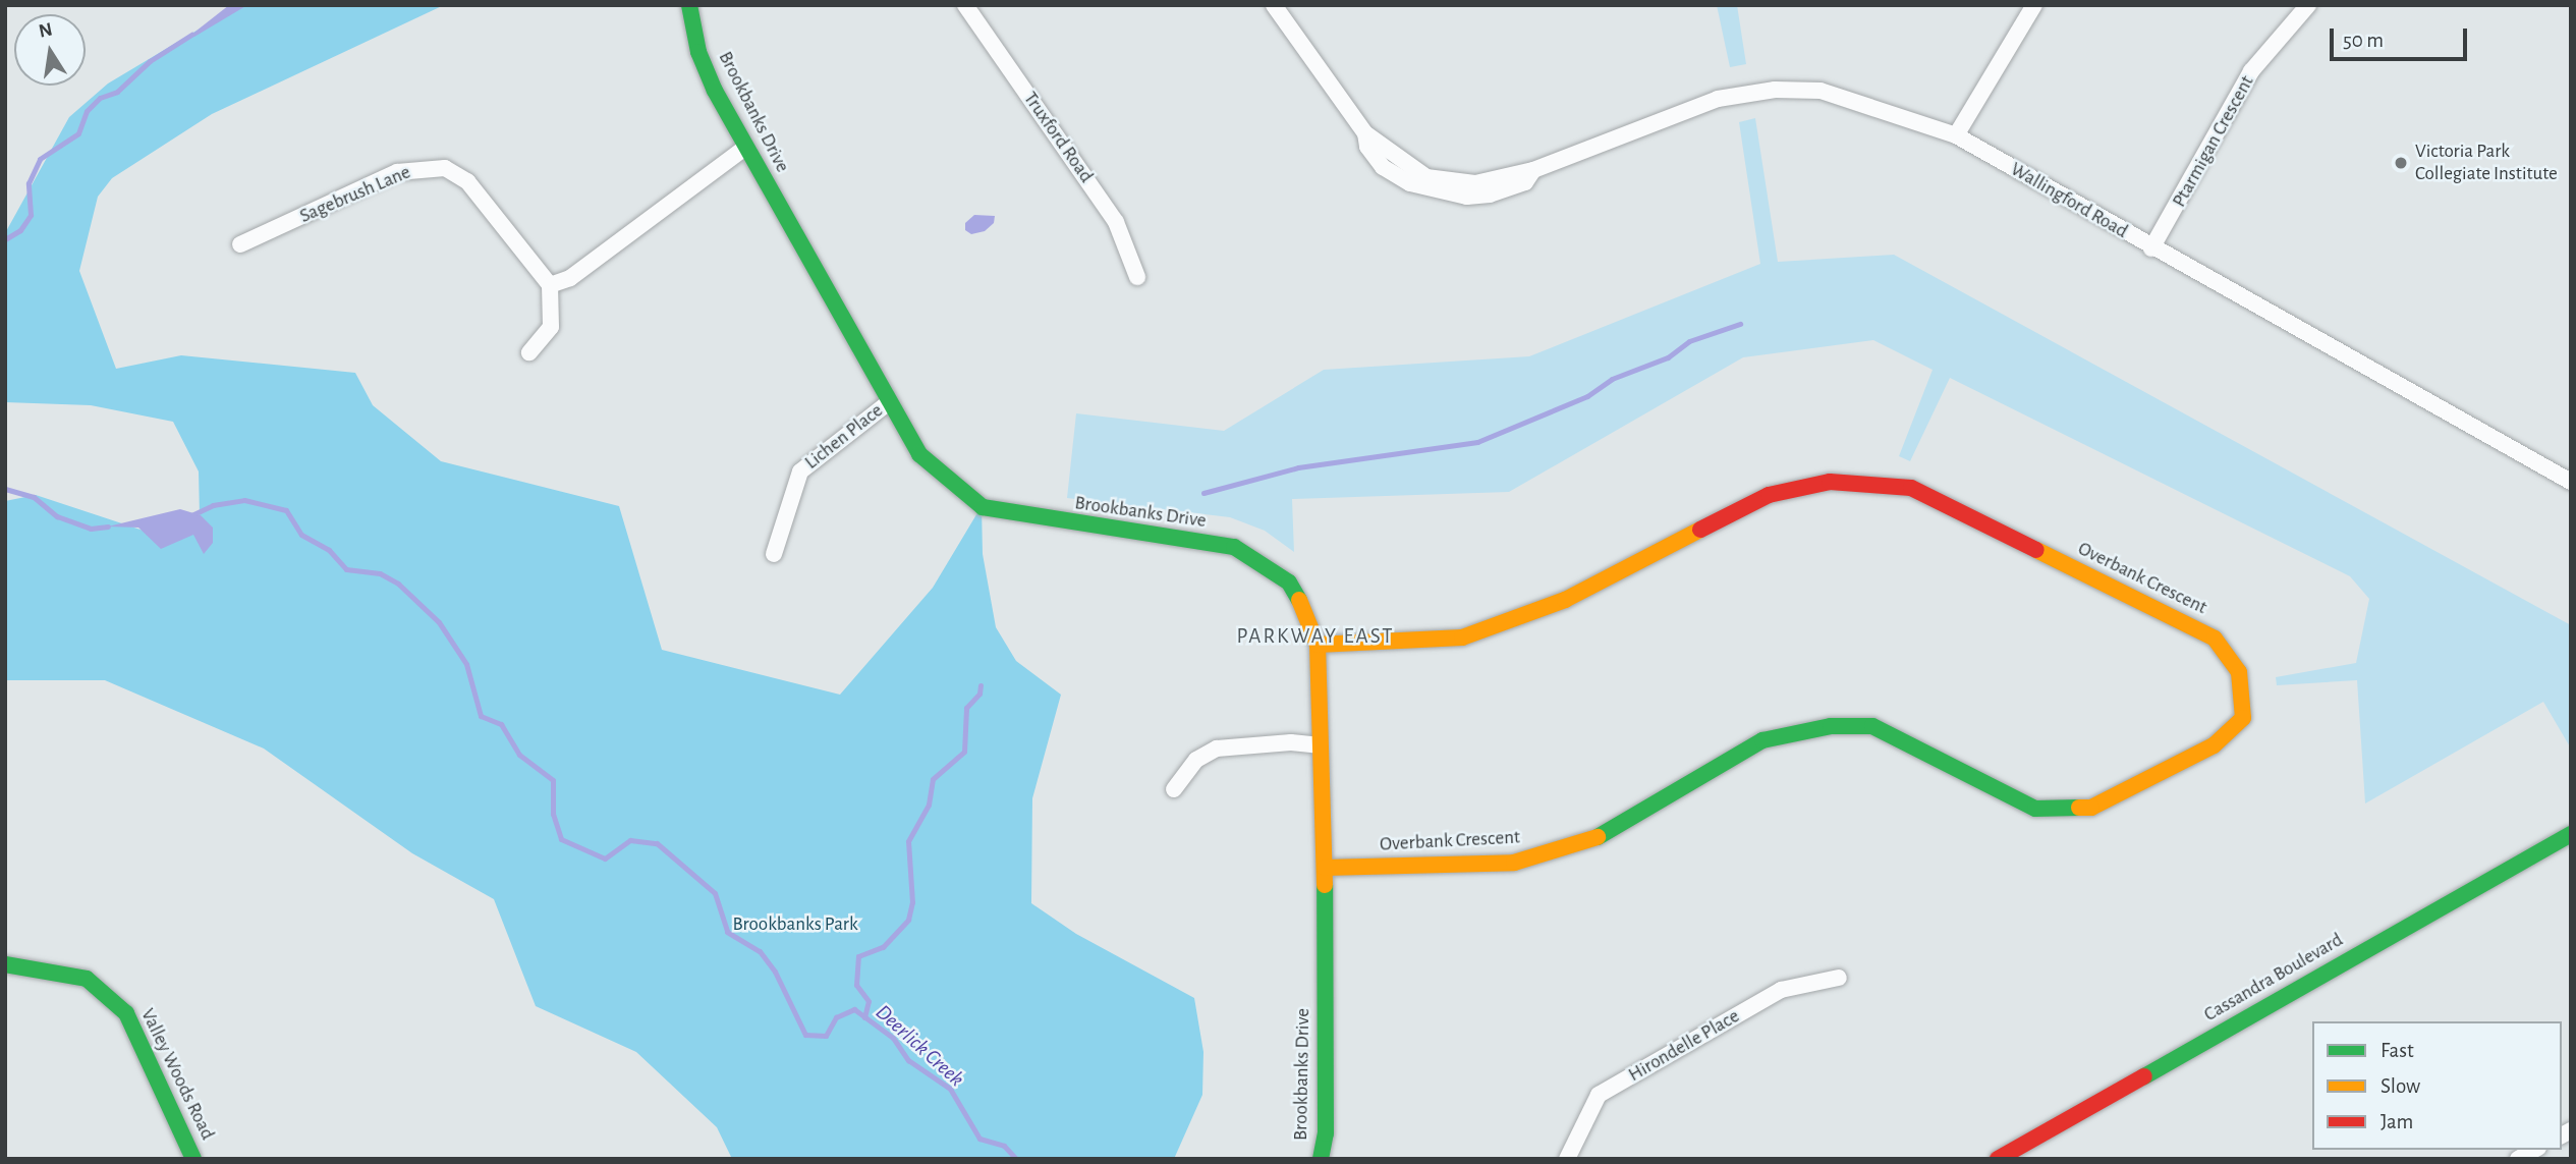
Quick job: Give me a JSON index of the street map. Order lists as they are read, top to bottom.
{
  "streets": {
    "street": [
      "Brookbanks Drive",
      "Truxford Road",
      "Ptarmigan Crescent",
      "Sagebrush Lane",
      "Wallingford Road",
      "Lichen Place",
      "Overbank Crescent",
      "Cassandra Boulevard",
      "Hirondelle Place",
      "Valley Woods Road"
    ]
  },
  "crossings": [
    ["Brookbanks Drive", "Lichen Place"],
    ["Brookbanks Drive", "Overbank Crescent"],
    ["Ptarmigan Crescent", "Wallingford Road"]
  ],
  "districts": ["PARKWAY EAST"],
  "water": ["Deerlick Creek"],
  "parks": ["Brookbanks Park"],
  "places": ["Victoria Park Collegiate Institute"],
  "legend": ["Fast", "Slow", "Jam"],
  "scale_bar": "50 m",
  "north": "top"
}
